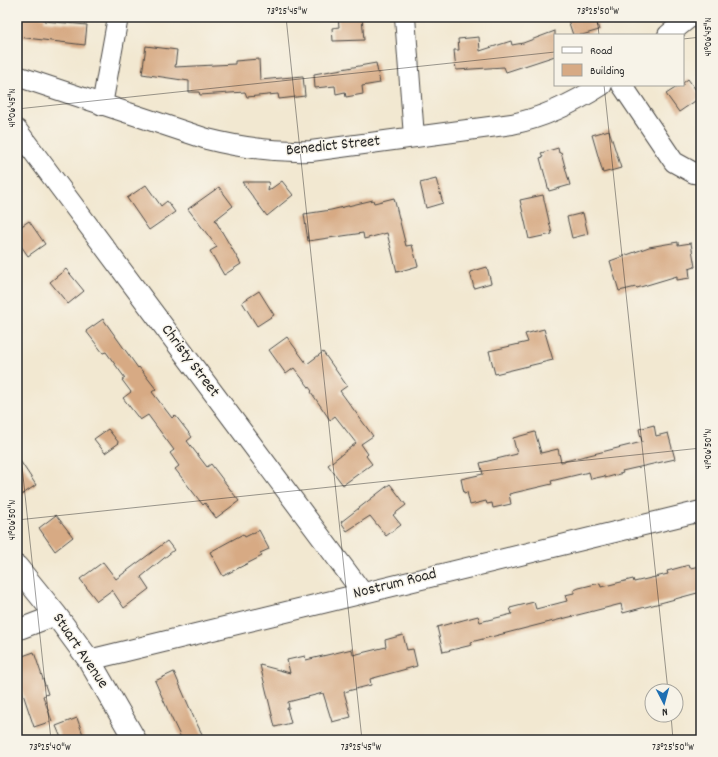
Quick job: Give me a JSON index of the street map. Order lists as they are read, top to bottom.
{
  "streets": {
    "street": [
      "Benedict Street",
      "Christy Street",
      "Nostrum Road",
      "Stuart Avenue"
    ]
  },
  "crossings": [
    ["Christy Street", "Nostrum Road"],
    ["Nostrum Road", "Stuart Avenue"]
  ],
  "legend": ["Road", "Building"],
  "north": "bottom",
  "coordinates": [
    "73°25'45\"W",
    "73°25'50\"W",
    "41°06'45\"N",
    "41°06'50\"N",
    "73°25'40\"W"
  ]
}
